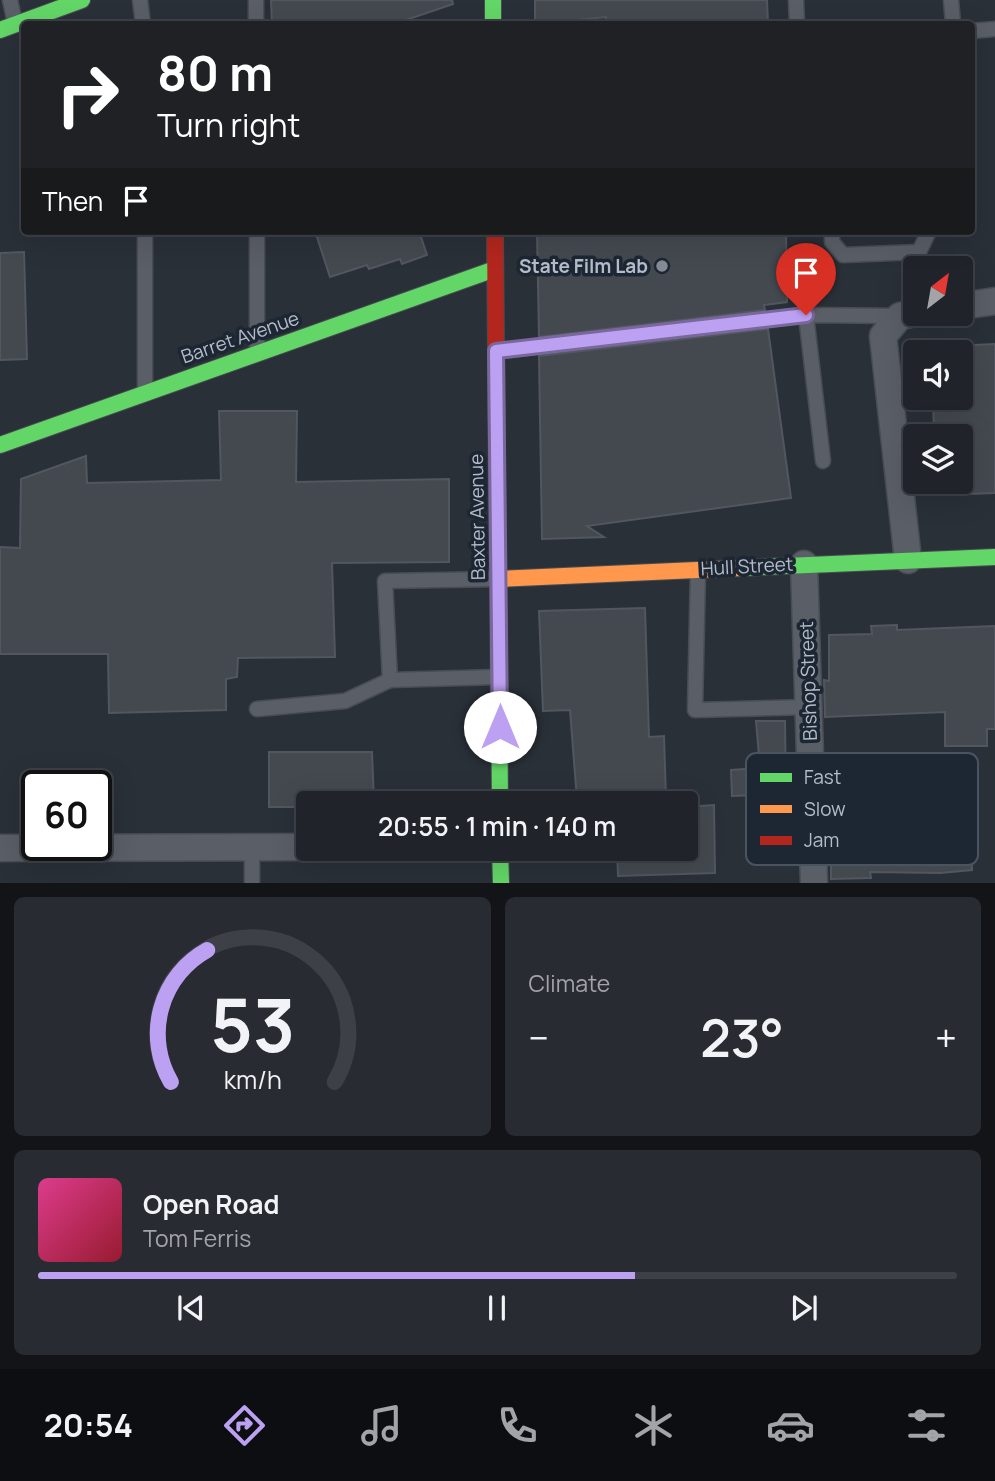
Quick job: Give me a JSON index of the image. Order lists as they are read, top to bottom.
{
  "streets": {
    "street": [
      "Barret Avenue",
      "Baxter Avenue",
      "Hull Street",
      "Bishop Street"
    ]
  },
  "crossings": [
    ["Barret Avenue", "Baxter Avenue"],
    ["Baxter Avenue", "Hull Street"],
    ["Hull Street", "Bishop Street"]
  ],
  "places": ["State Film Lab"],
  "legend": ["Fast", "Slow", "Jam"],
  "north": "top right",
  "page": {
    "turn": ["80 m", "Turn right"],
    "then": "Then",
    "limit": "60",
    "trip": "20:55 · 1 min · 140 m",
    "tile": "Climate",
    "heat": ["−", "23°", "+"],
    "song": ["Open Road", "Tom Ferris"],
    "tabs": "20:54",
    "gauge": ["53", "km/h"]
  }
}
